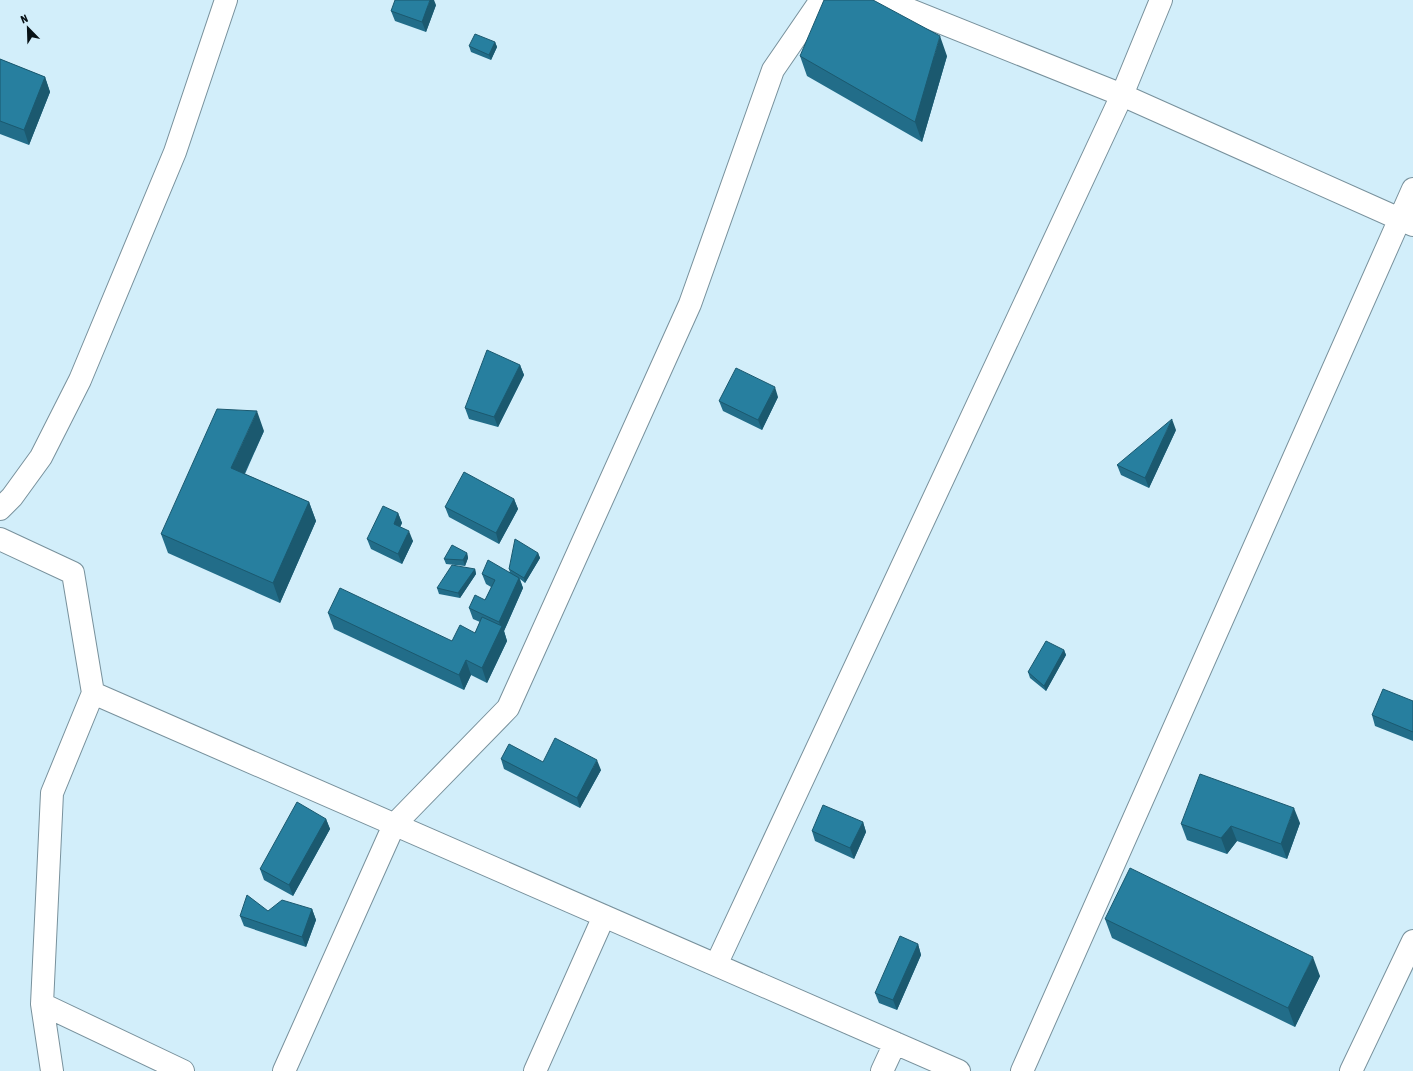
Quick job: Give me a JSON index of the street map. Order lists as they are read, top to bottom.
{
  "north": "top left"
}
